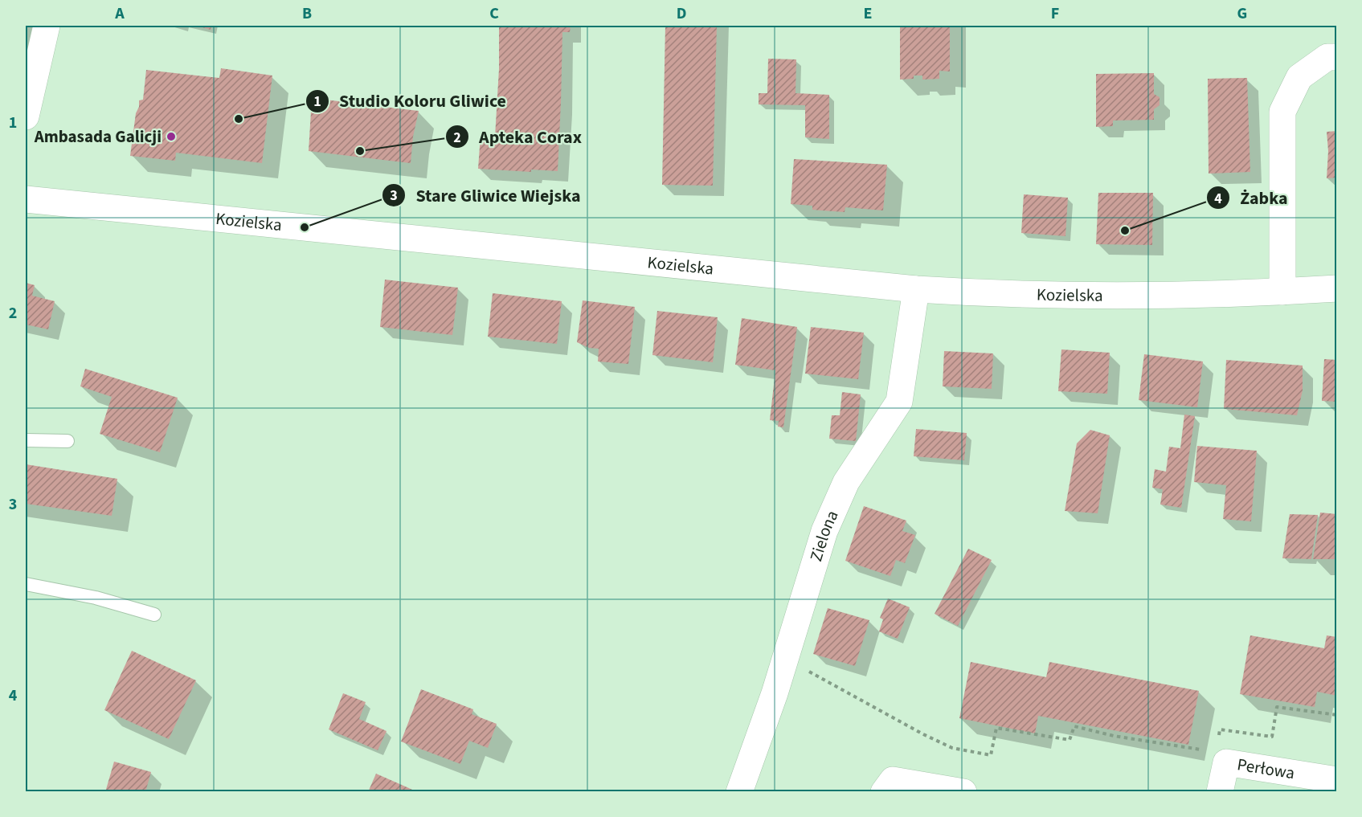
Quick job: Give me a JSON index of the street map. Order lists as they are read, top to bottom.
{
  "streets": {
    "street": ["Kozielska", "Zielona", "Perłowa"]
  },
  "crossings": [
    ["Kozielska", "Zielona"]
  ],
  "places": [
    "Studio Koloru Gliwice",
    "Ambasada Galicji",
    "Apteka Corax",
    "Stare Gliwice Wiejska",
    "Żabka"
  ],
  "grid": {
    "columns": [
      "A",
      "B",
      "C",
      "D",
      "E",
      "F",
      "G"
    ],
    "rows": [
      "1",
      "2",
      "3",
      "4"
    ]
  }
}
